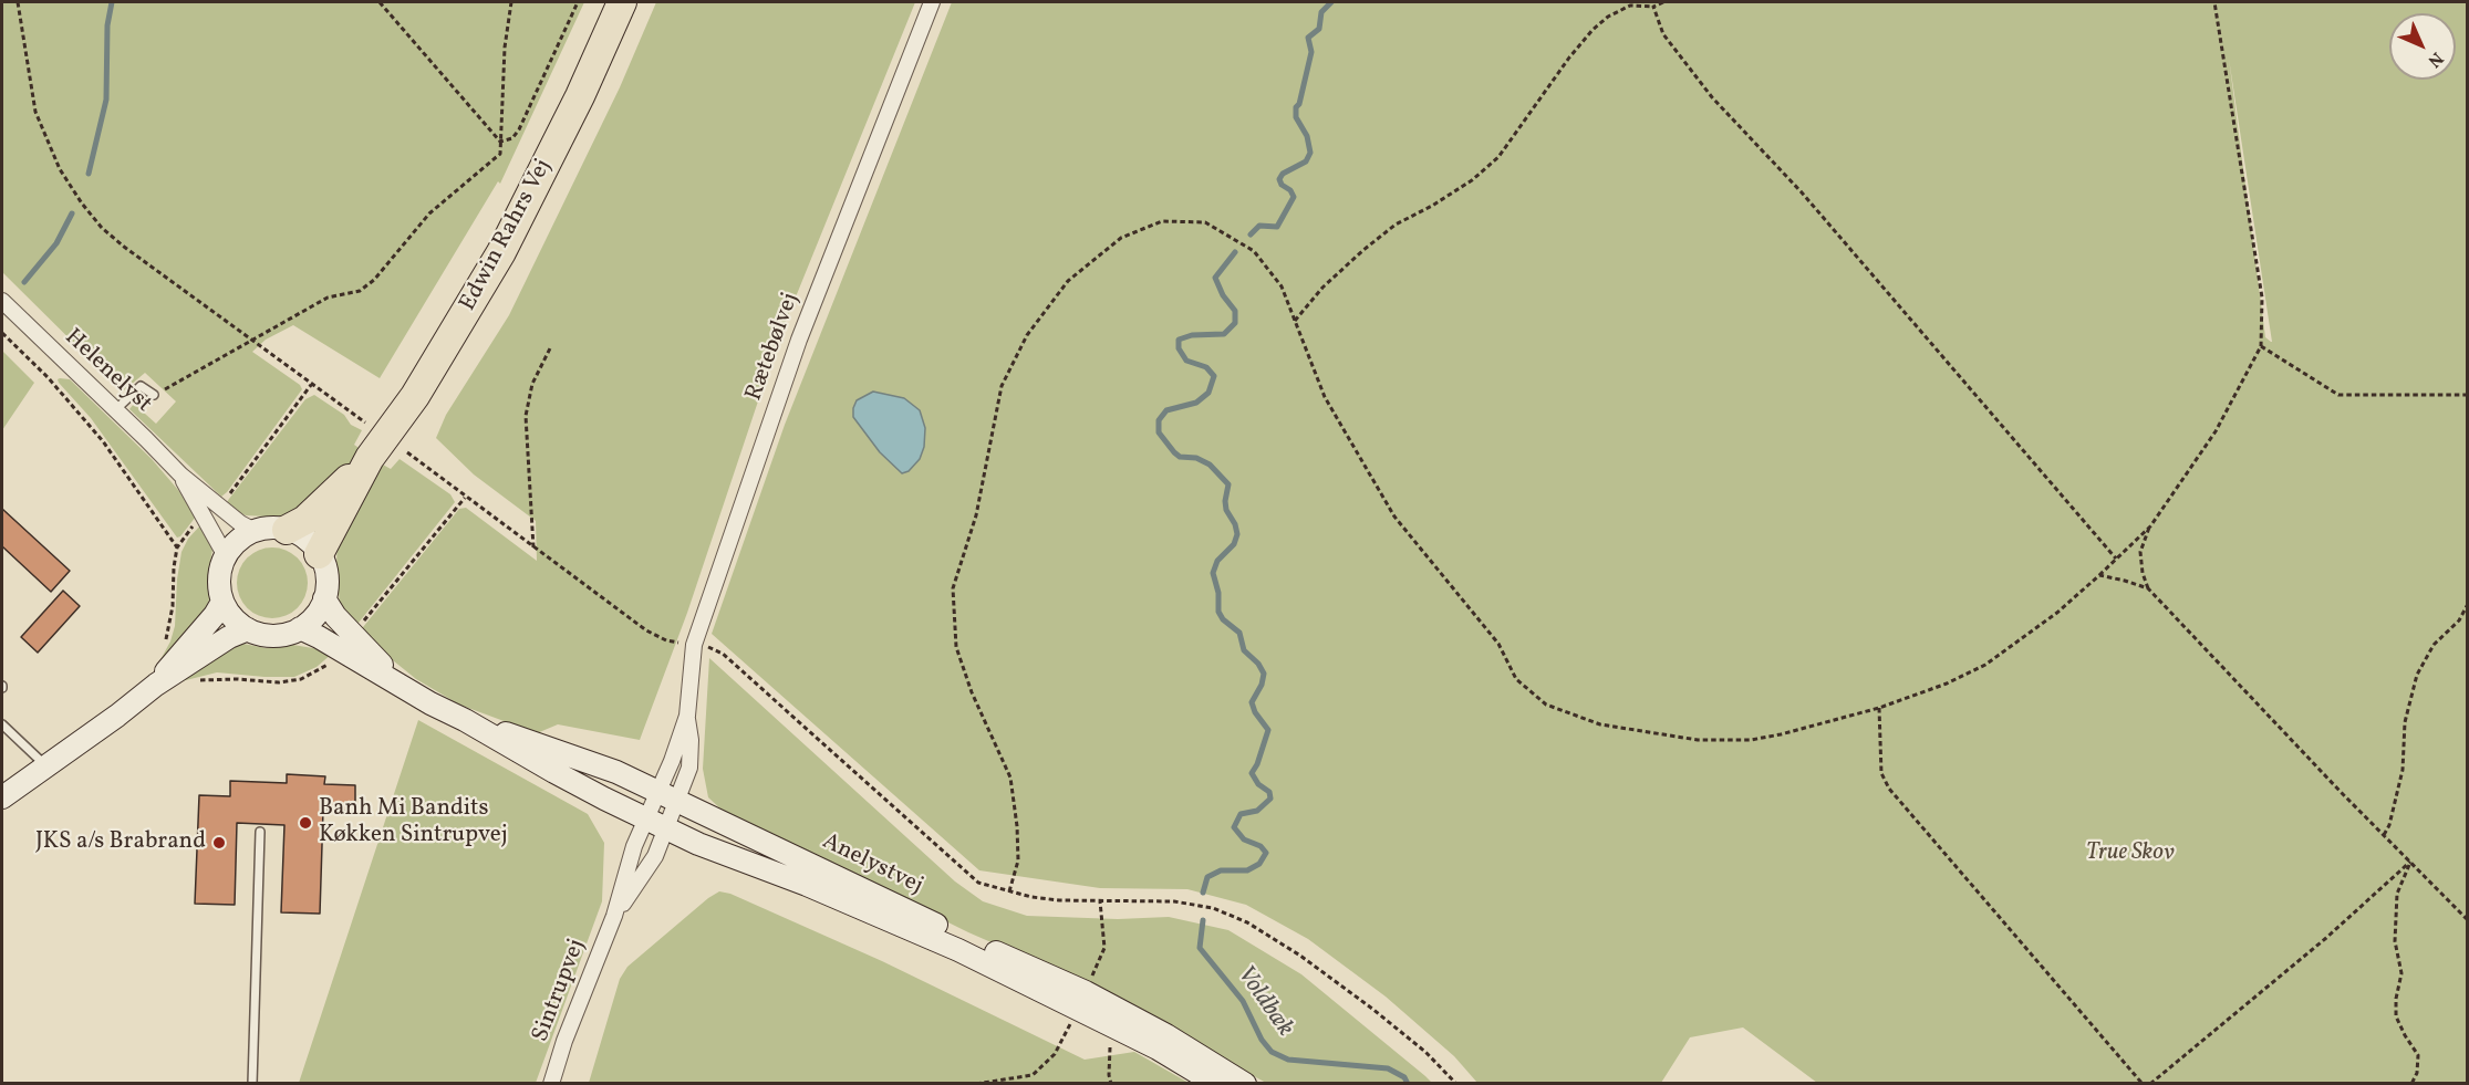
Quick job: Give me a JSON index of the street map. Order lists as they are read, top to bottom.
{
  "streets": {
    "highway": ["Edwin Rahrs Vej"],
    "street": [
      "Rætebølvej",
      "Helenelyst",
      "Anelystvej",
      "Sintrupvej"
    ]
  },
  "crossings": [
    ["Rætebølvej", "Anelystvej"],
    ["Rætebølvej", "Sintrupvej"],
    ["Helenelyst", "Anelystvej"],
    ["Anelystvej", "Sintrupvej"]
  ],
  "water": ["Voldbæk"],
  "parks": ["True Skov"],
  "places": ["Banh Mi Bandits Køkken Sintrupvej", "JKS a/s Brabrand"],
  "north": "bottom right"
}
